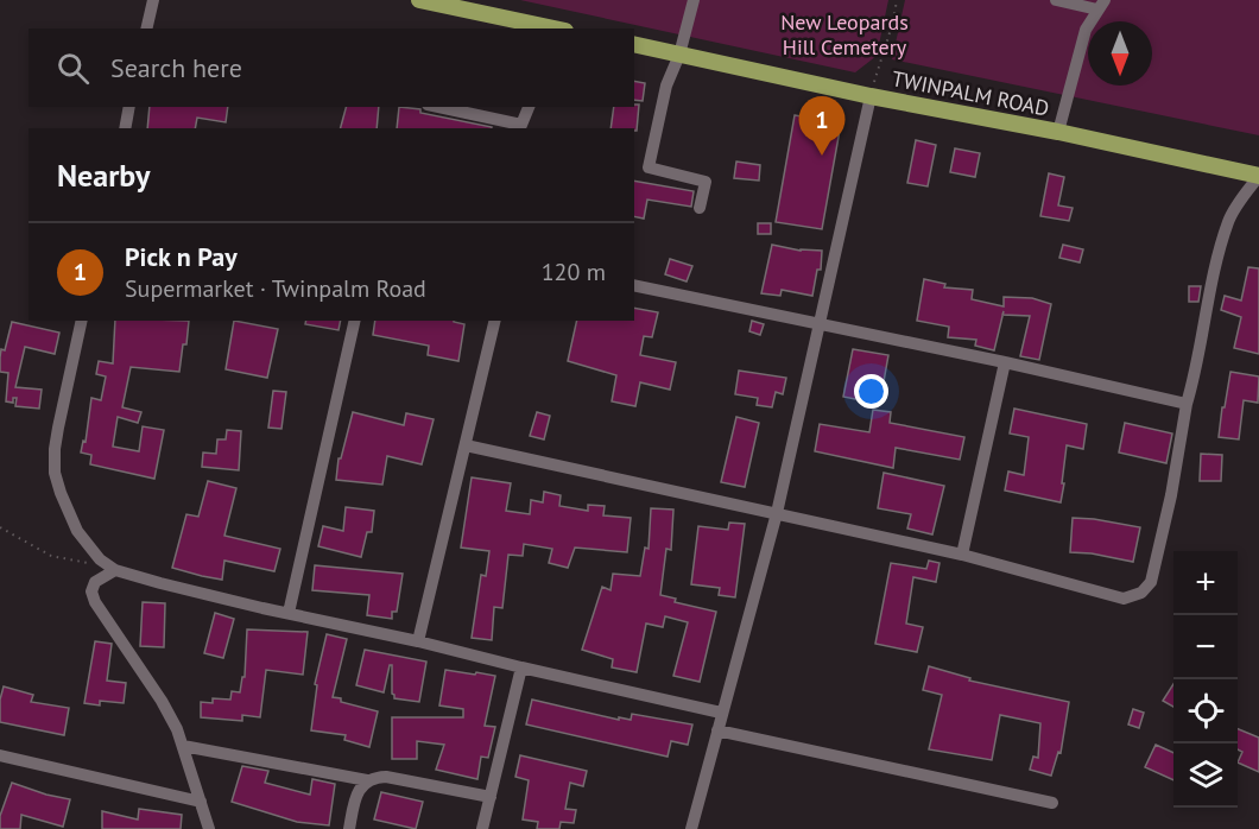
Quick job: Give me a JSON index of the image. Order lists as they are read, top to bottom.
{
  "streets": {
    "main road": ["TWINPALM ROAD"]
  },
  "parks": ["New Leopards Hill Cemetery"],
  "north": "bottom",
  "page": {
    "search": "Search here",
    "pins": "1",
    "heading": "Nearby",
    "list": [
      {
        "mark": "1",
        "name": "Pick n Pay",
        "note": "Supermarket · Twinpalm Road",
        "value": "120 m"
      }
    ],
    "map_buttons": ["+", "−"]
  }
}
